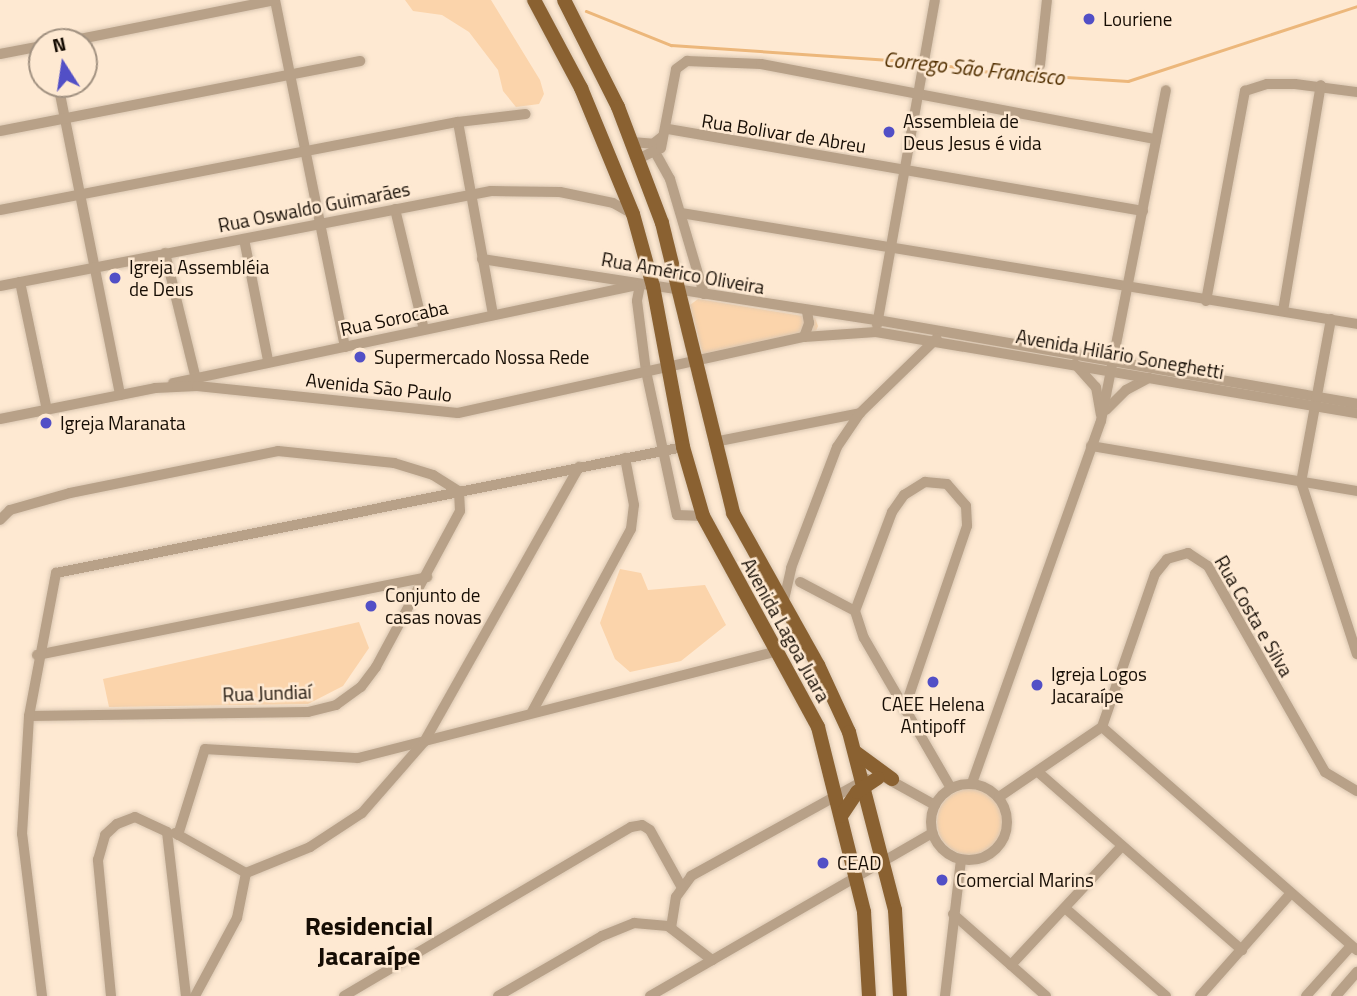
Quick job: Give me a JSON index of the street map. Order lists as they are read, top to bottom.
{
  "streets": {
    "main road": ["Avenida Lagoa Juara"],
    "street": [
      "Rua Bolivar de Abreu",
      "Rua Oswaldo Guimarães",
      "Rua Américo Oliveira",
      "Rua Sorocaba",
      "Avenida Hilário Soneghetti",
      "Avenida São Paulo",
      "Rua Costa e Silva",
      "Rua Jundiaí"
    ]
  },
  "crossings": [
    ["Rua Oswaldo Guimarães", "Avenida Lagoa Juara"],
    ["Rua Américo Oliveira", "Rua Sorocaba"],
    ["Rua Américo Oliveira", "Avenida Hilário Soneghetti"],
    ["Rua Américo Oliveira", "Avenida Lagoa Juara"],
    ["Rua Sorocaba", "Avenida São Paulo"],
    ["Rua Sorocaba", "Avenida Lagoa Juara"],
    ["Avenida Hilário Soneghetti", "Avenida São Paulo"],
    ["Avenida São Paulo", "Avenida Lagoa Juara"]
  ],
  "districts": ["Residencial Jacaraípe"],
  "water": ["Corrego São Francisco"],
  "places": [
    "Louriene",
    "Assembleia de Deus Jesus é vida",
    "Igreja Assembléia de Deus",
    "Supermercado Nossa Rede",
    "Igreja Maranata",
    "Conjunto de casas novas",
    "CAEE Helena Antipoff",
    "Igreja Logos Jacaraípe",
    "CEAD",
    "Comercial Marins"
  ],
  "north": "top"
}
